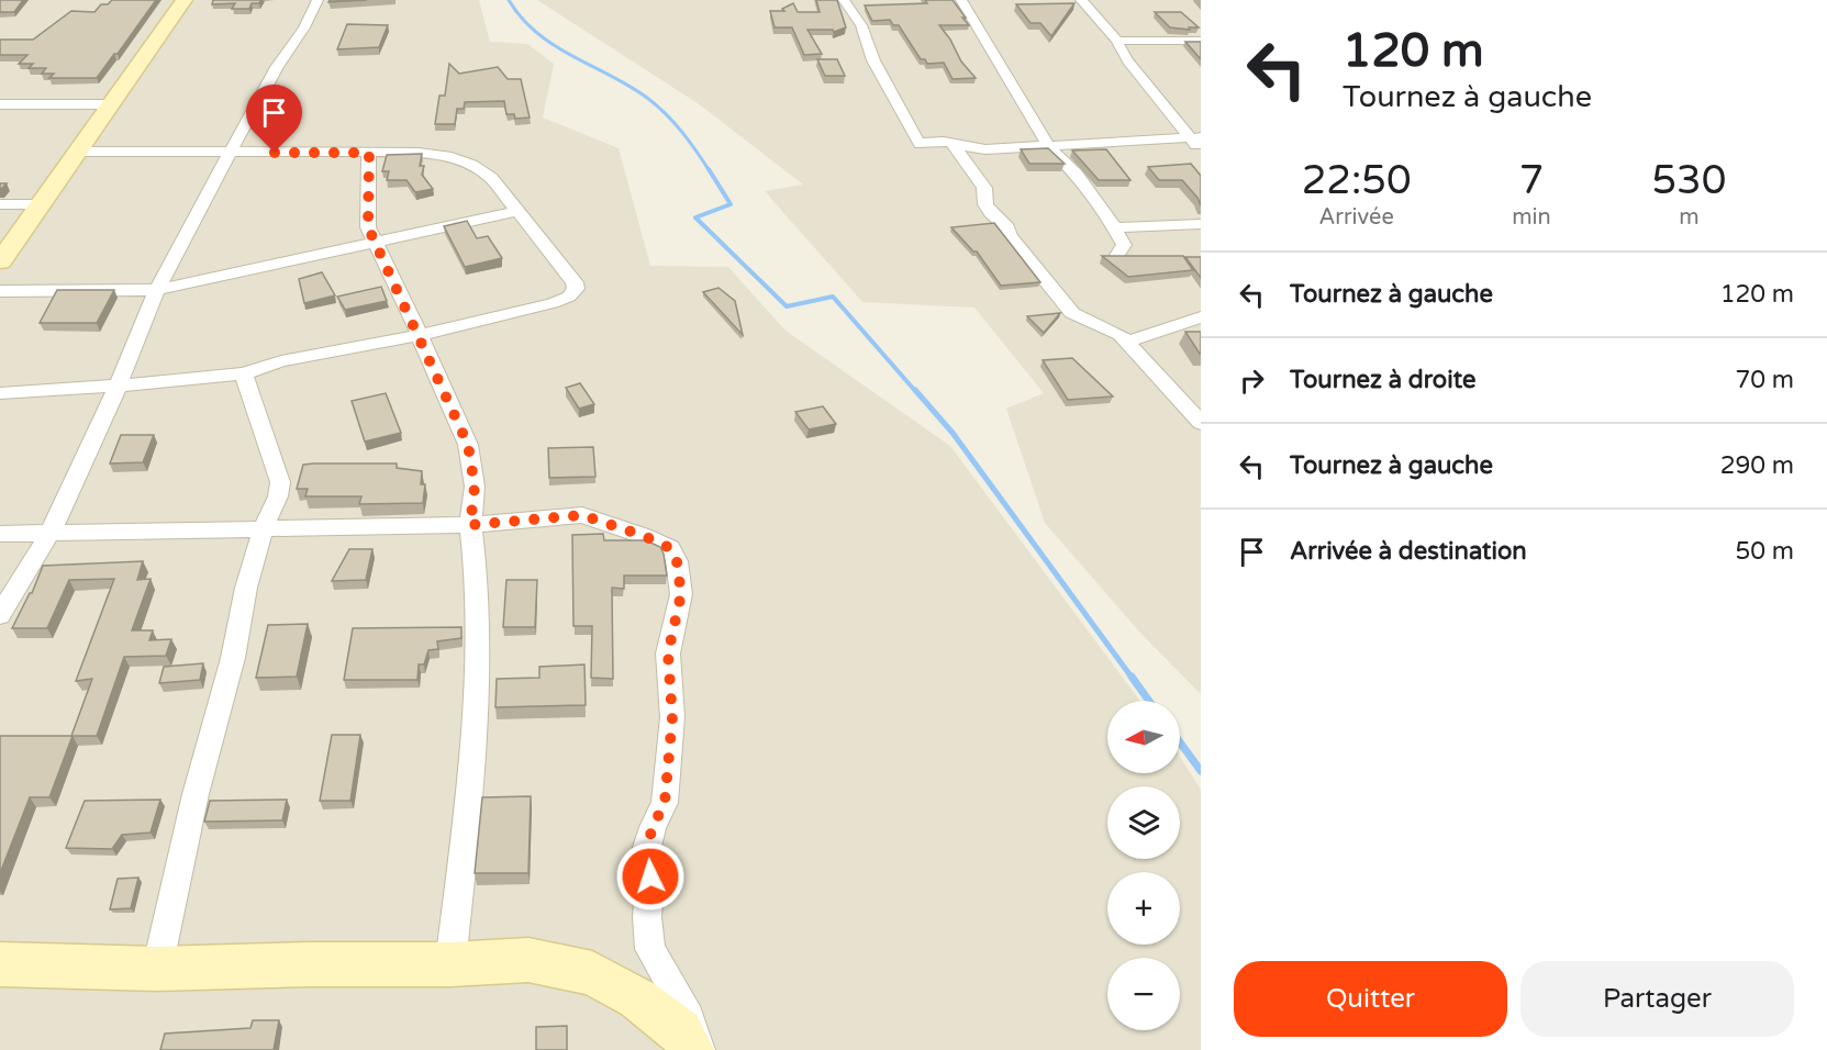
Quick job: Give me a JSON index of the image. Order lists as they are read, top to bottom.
{
  "north": "left",
  "page": {
    "turn": ["120 m", "Tournez à gauche"],
    "eta": [
      "22:50",
      "Arrivée",
      "7",
      "min",
      "530",
      "m"
    ],
    "list": [
      {
        "name": "Tournez à gauche",
        "value": "120 m"
      },
      {
        "name": "Tournez à droite",
        "value": "70 m"
      },
      {
        "name": "Tournez à gauche",
        "value": "290 m"
      },
      {
        "name": "Arrivée à destination",
        "value": "50 m"
      }
    ],
    "map_buttons": ["+", "−"],
    "buttons": ["Quitter", "Partager"]
  }
}
